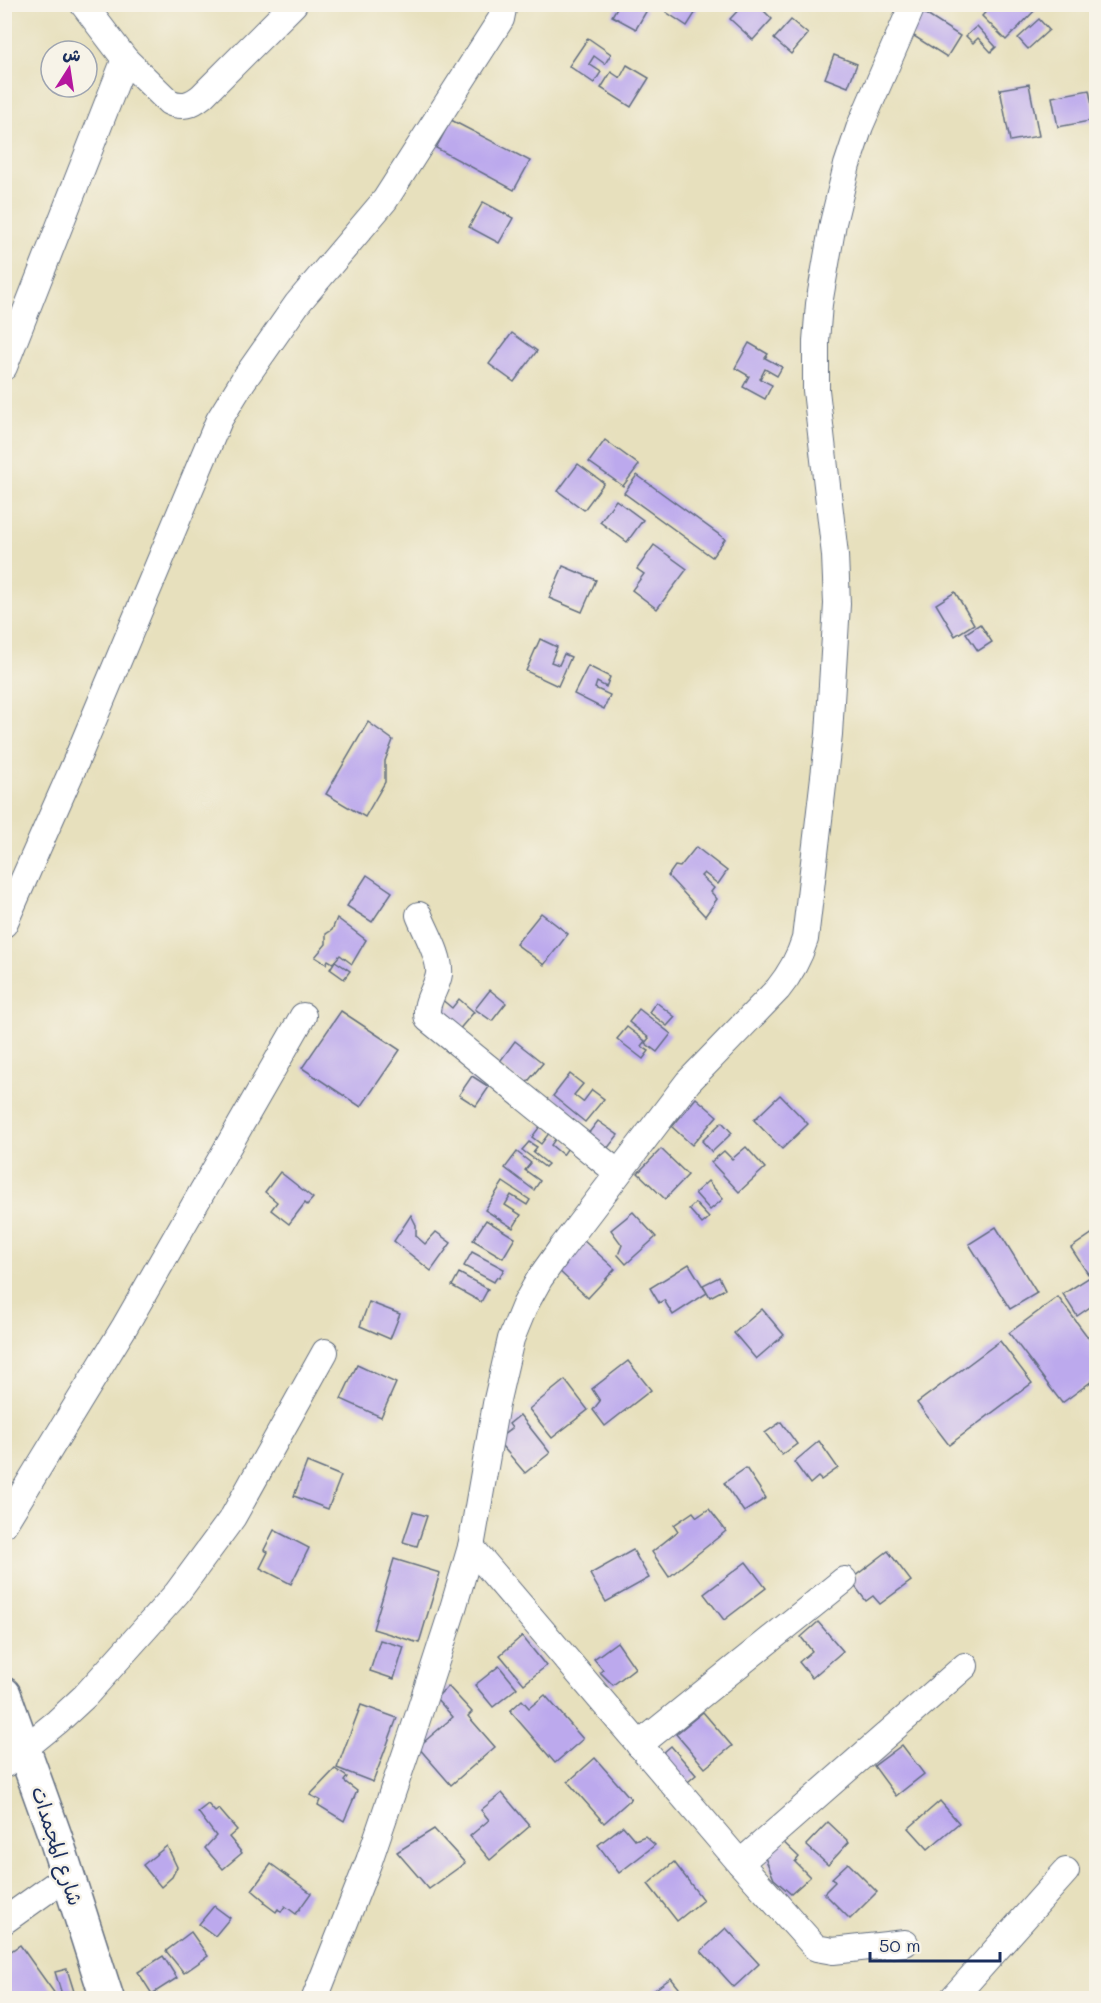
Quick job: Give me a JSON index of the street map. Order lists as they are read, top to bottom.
{
  "streets": {
    "main road": ["شارع المجمدات"]
  },
  "scale_bar": "50 m",
  "north": "top"
}
